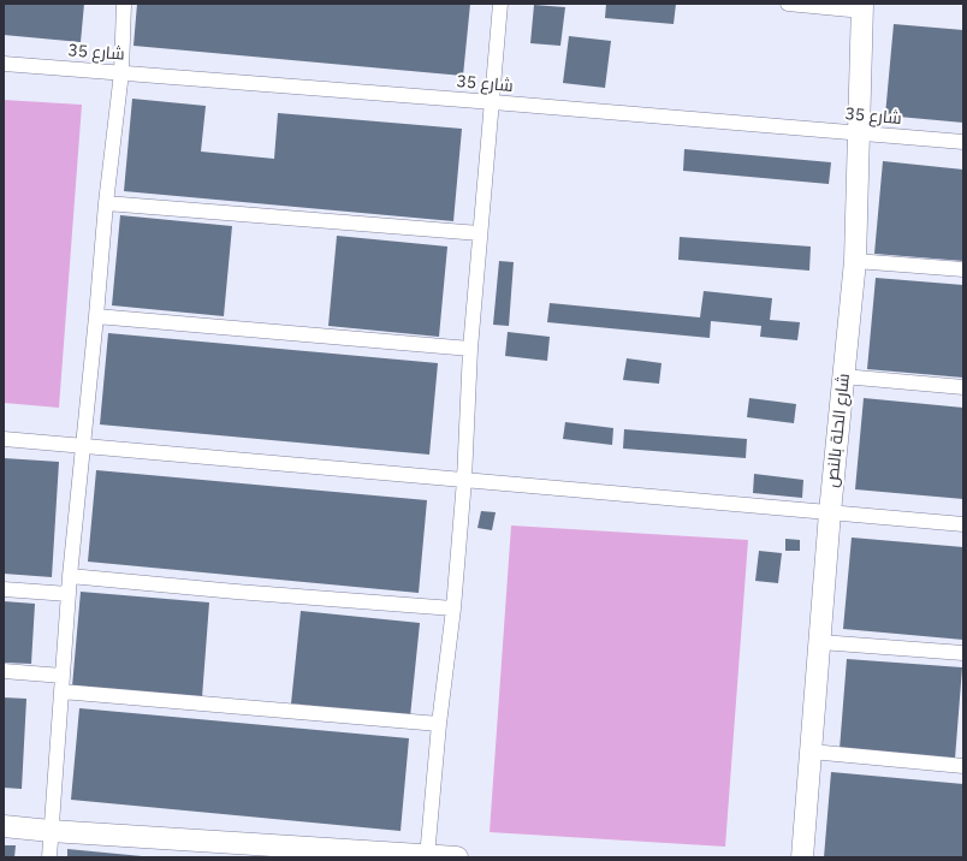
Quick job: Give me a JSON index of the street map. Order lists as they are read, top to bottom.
{
  "streets": {
    "street": ["شارع 35", "شارع الحلة بالنص"]
  },
  "crossings": [
    ["شارع 35", "شارع الحلة بالنص"]
  ]
}
